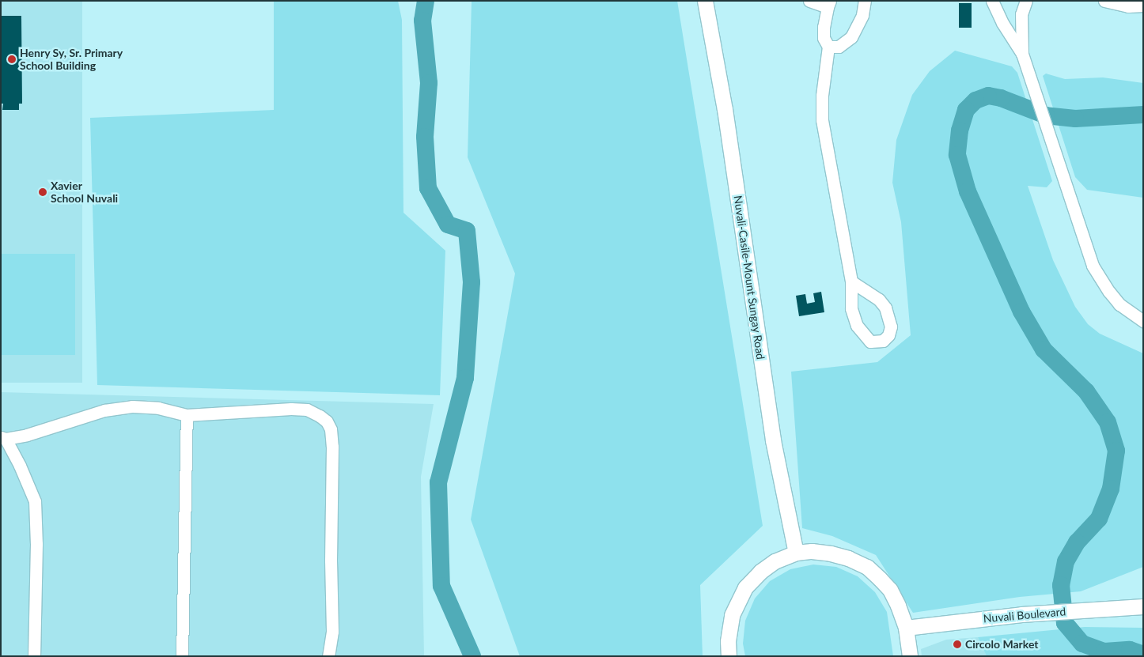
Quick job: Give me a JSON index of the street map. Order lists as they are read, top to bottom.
{
  "streets": {
    "main road": ["Nuvali-Casile-Mount Sungay Road", "Nuvali Boulevard"]
  },
  "places": ["Henry Sy, Sr. Primary School Building", "Xavier School Nuvali", "Circolo Market"]
}
